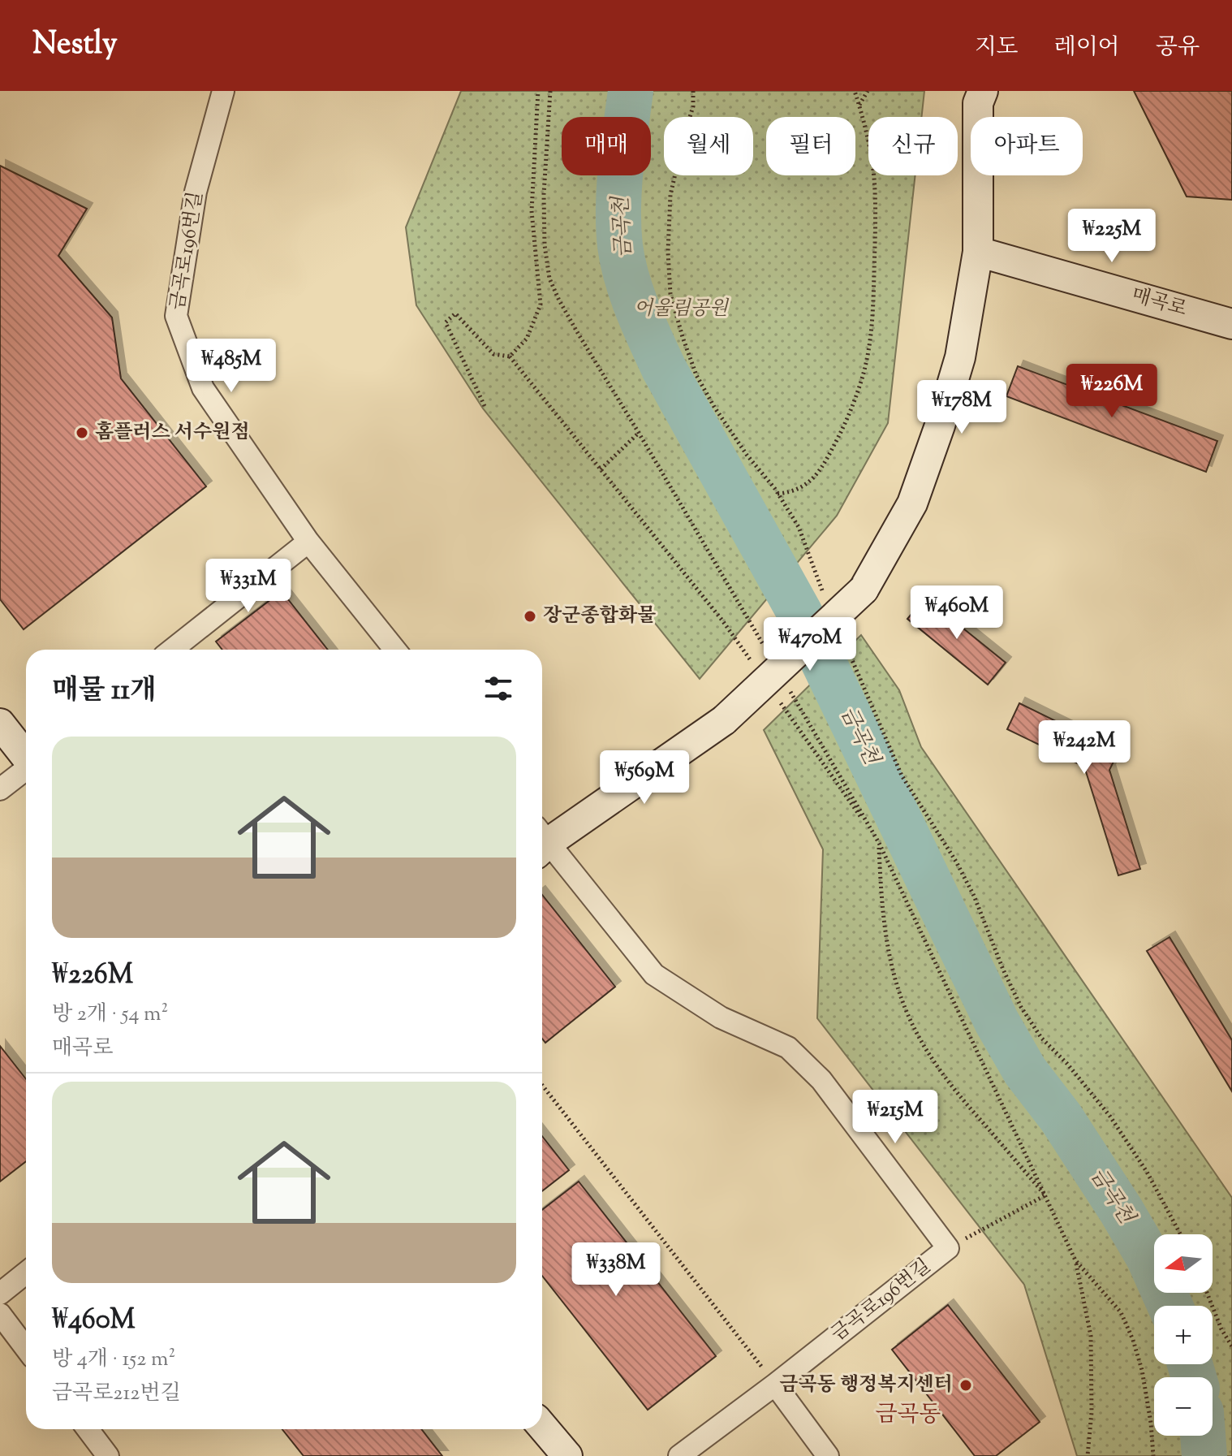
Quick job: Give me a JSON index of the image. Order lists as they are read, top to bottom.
{
  "streets": {
    "street": ["금곡로196번길", "매곡로"]
  },
  "districts": ["금곡동"],
  "water": ["금곡천"],
  "parks": ["어울림공원"],
  "places": ["홈플러스 서수원점", "장군종합화물", "금곡동 행정복지센터"],
  "north": "left",
  "page": {
    "header": "Nestly",
    "nav": ["지도", "레이어", "공유"],
    "chip": [
      "매매",
      "월세",
      "필터",
      "신규",
      "아파트"
    ],
    "price": [
      "₩225M",
      "₩485M",
      "₩226M",
      "₩178M",
      "₩331M",
      "₩460M",
      "₩470M",
      "₩242M",
      "₩569M",
      "₩215M",
      "₩338M"
    ],
    "heading": "매물 11개",
    "list": [
      {
        "name": "₩226M",
        "note": "방 2개 · 54 m² · 매곡로"
      },
      {
        "name": "₩460M",
        "note": "방 4개 · 152 m² · 금곡로212번길"
      }
    ],
    "map_buttons": ["+", "−"]
  }
}
